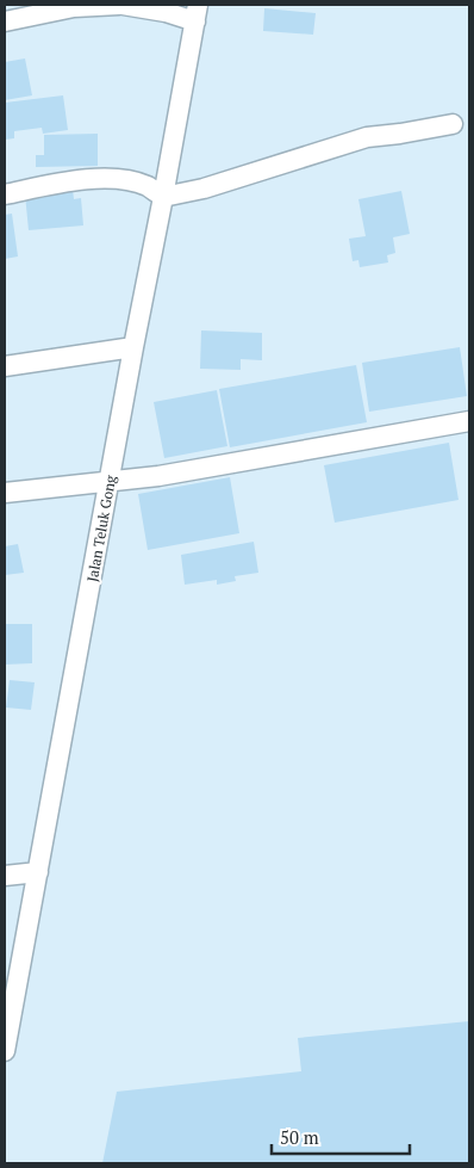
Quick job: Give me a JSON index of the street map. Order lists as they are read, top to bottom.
{
  "streets": {
    "street": ["Jalan Teluk Gong"]
  },
  "scale_bar": "50 m"
}
